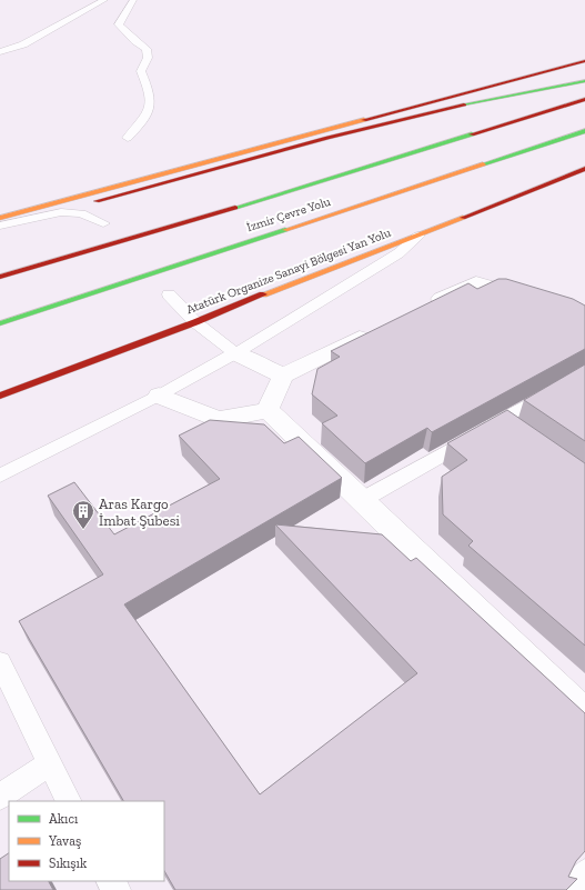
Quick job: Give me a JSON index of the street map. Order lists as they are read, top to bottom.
{
  "streets": {
    "main road": ["İzmir Çevre Yolu", "Atatürk Organize Sanayi Bölgesi Yan Yolu"]
  },
  "places": {
    "building": ["Aras Kargo İmbat Şubesi"]
  },
  "legend": ["Akıcı", "Yavaş", "Sıkışık"]
}
